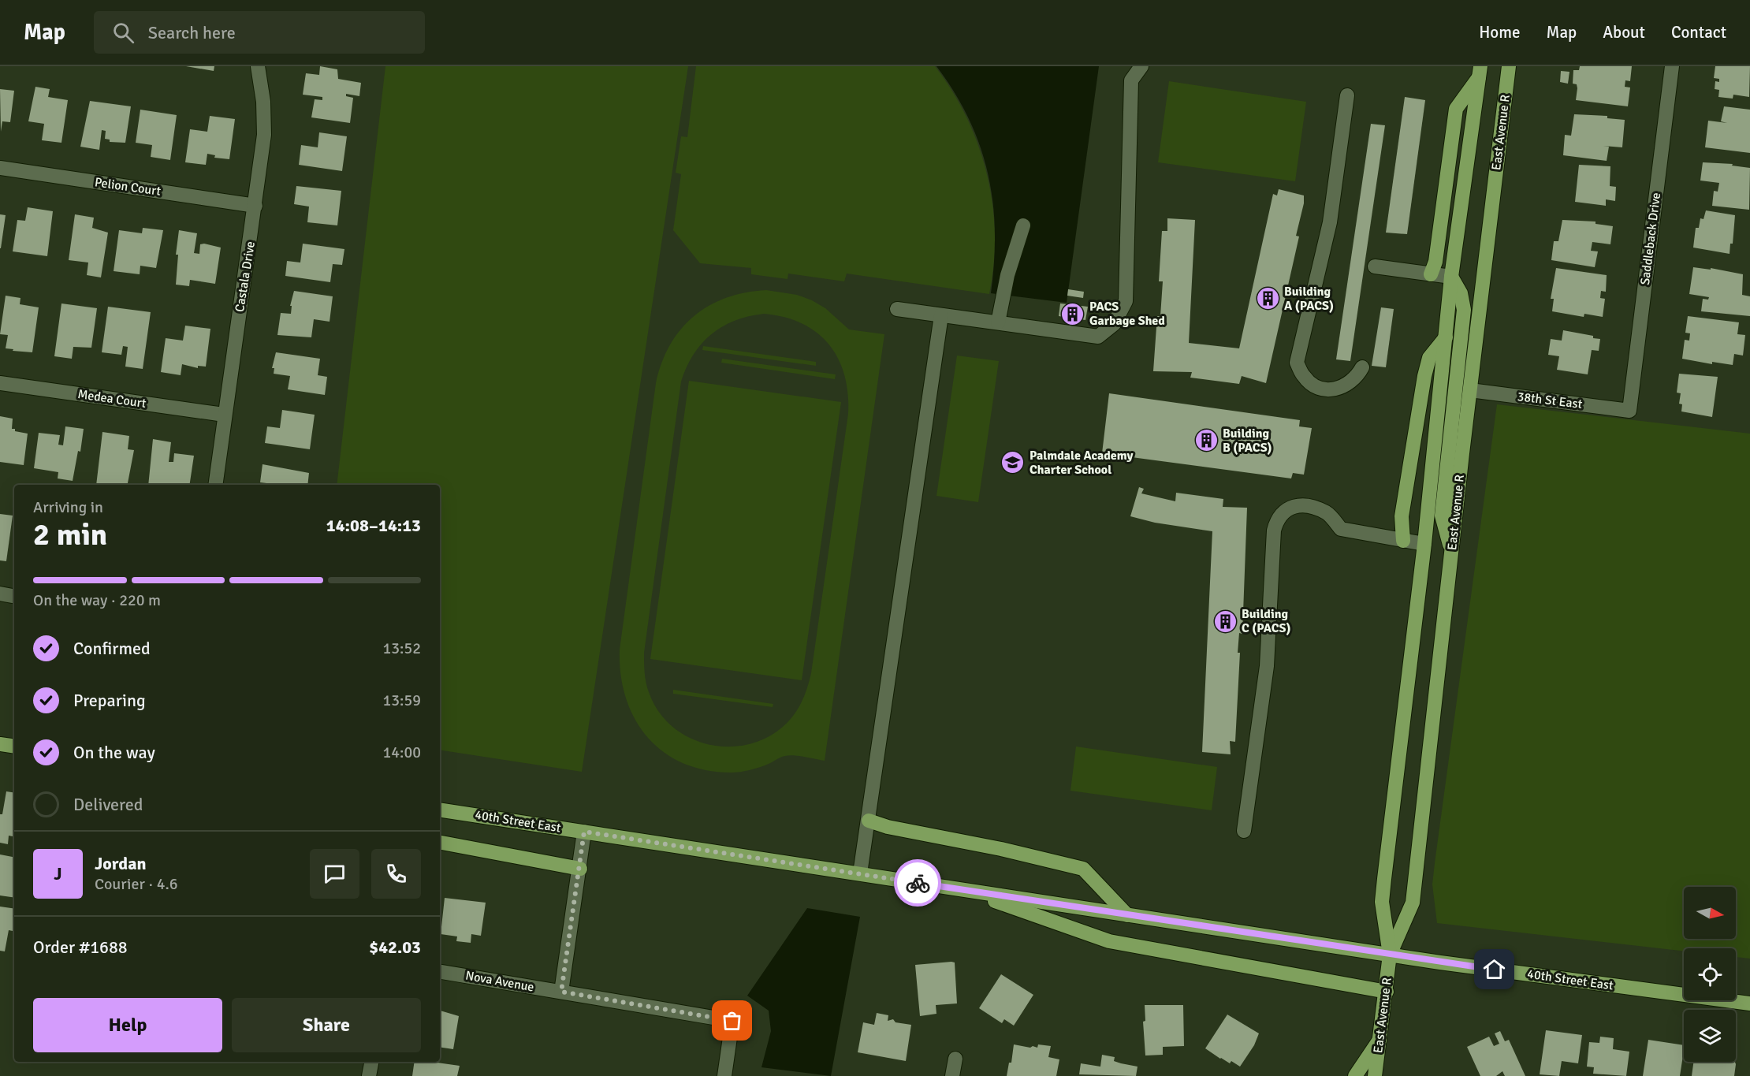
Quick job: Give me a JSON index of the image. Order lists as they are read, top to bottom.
{
  "streets": {
    "main road": ["East Avenue R", "40th Street East"],
    "street": [
      "Pelion Court",
      "Saddleback Drive",
      "Castala Drive",
      "Medea Court",
      "38th St East",
      "Nova Avenue"
    ]
  },
  "crossings": [
    ["East Avenue R", "38th St East"],
    ["East Avenue R", "40th Street East"],
    ["Pelion Court", "Castala Drive"],
    ["Saddleback Drive", "38th St East"],
    ["Castala Drive", "Medea Court"]
  ],
  "places": {
    "building": [
      "Building A (PACS)",
      "PACS Garbage Shed",
      "Building B (PACS)",
      "Building C (PACS)"
    ],
    "school or university": ["Palmdale Academy Charter School"]
  },
  "north": "right",
  "page": {
    "header": "Map",
    "search": "Search here",
    "nav": [
      "Home",
      "Map",
      "About",
      "Contact"
    ],
    "heading": ["2 min", "Arriving in", "14:08–14:13"],
    "panel": [
      "Jordan",
      "Courier · 4.6",
      "Order #1688",
      "$42.03"
    ],
    "bar": "On the way · 220 m",
    "list": [
      ["Confirmed", "13:52"],
      ["Preparing", "13:59"],
      ["On the way", "14:00"],
      "Delivered"
    ],
    "round": "J",
    "buttons": ["Help", "Share"]
  }
}
